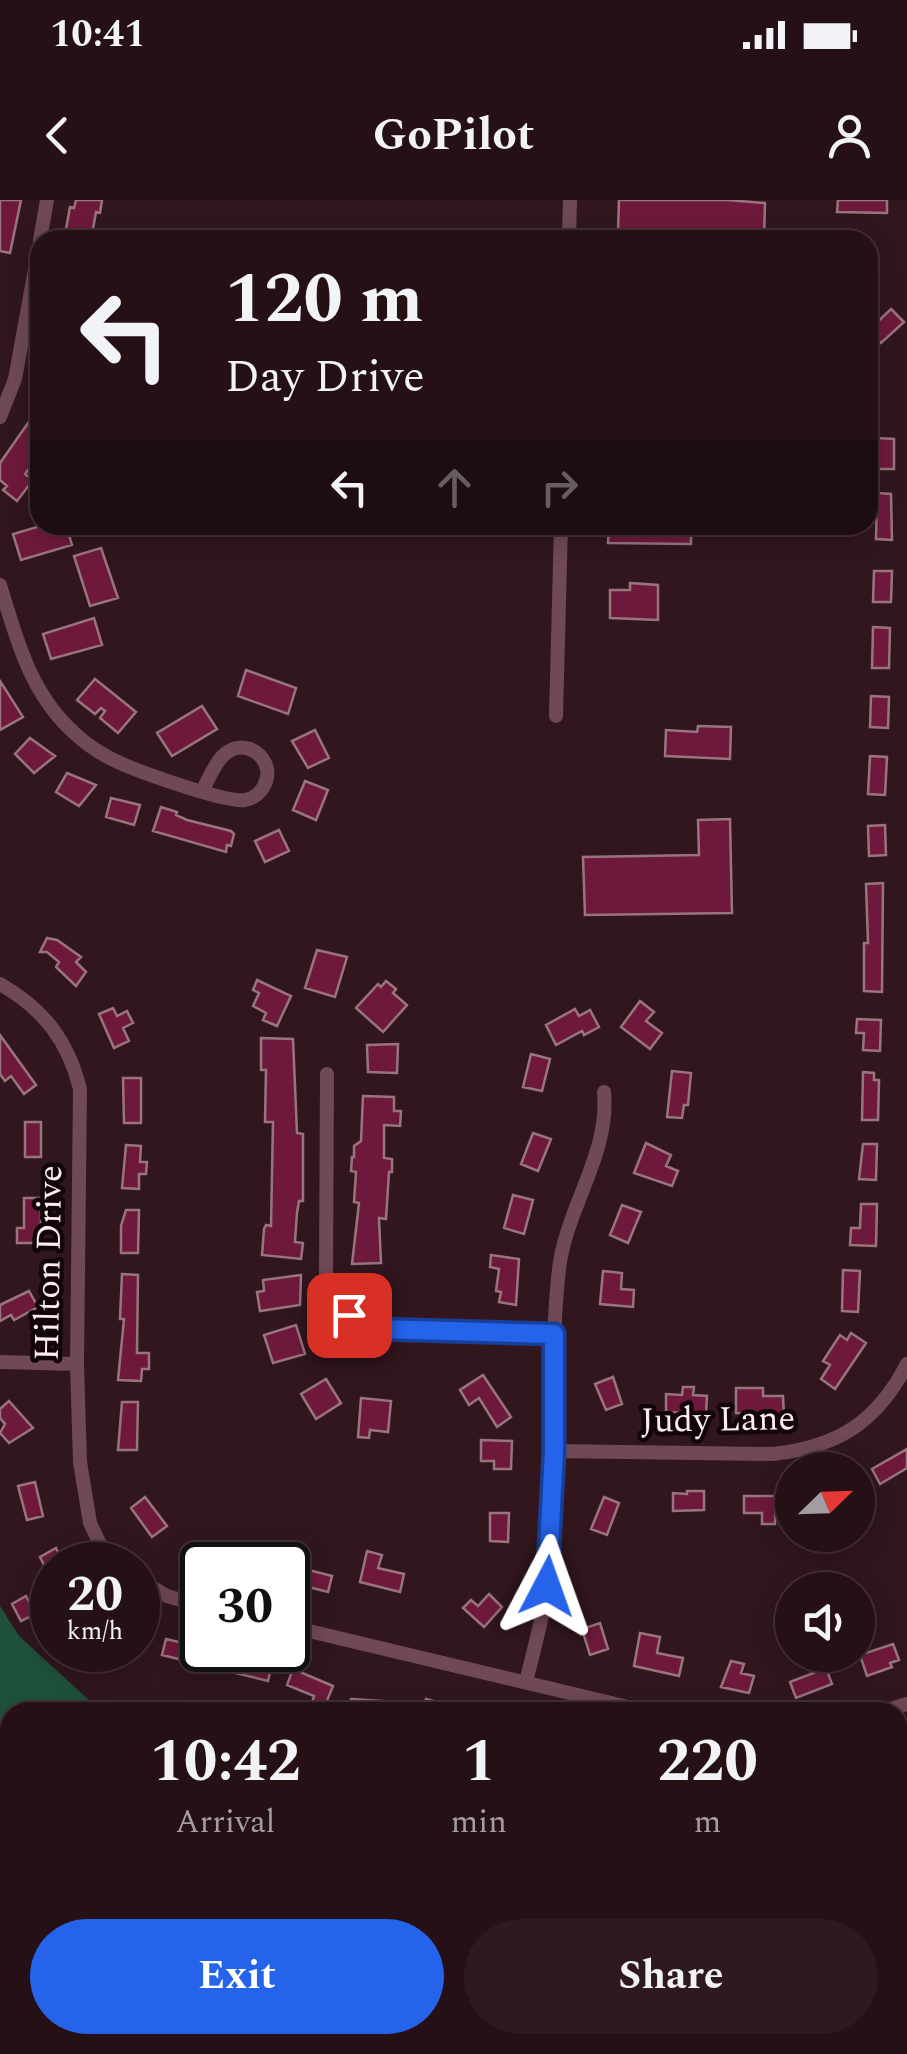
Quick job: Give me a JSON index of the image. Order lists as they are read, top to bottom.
{
  "streets": {
    "street": ["Hilton Drive", "Judy Lane"]
  },
  "north": "top right",
  "page": {
    "status": "10:41",
    "header": "GoPilot",
    "turn": ["120 m", "Day Drive"],
    "speed": "20 km/h",
    "limit": "30",
    "eta": [
      "10:42",
      "Arrival",
      "1",
      "min",
      "220",
      "m"
    ],
    "buttons": ["Exit", "Share"]
  }
}
